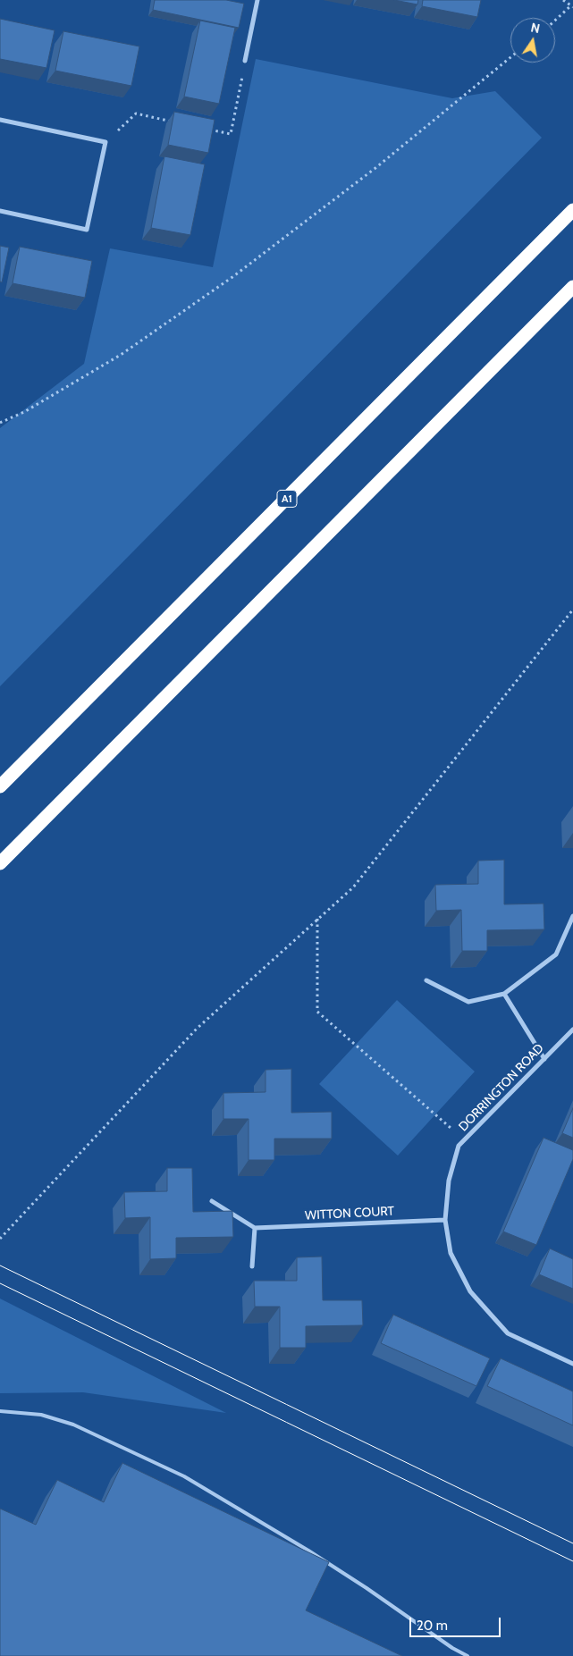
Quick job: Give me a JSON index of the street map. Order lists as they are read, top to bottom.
{
  "streets": {
    "highway": ["A1"],
    "street": ["DORRINGTON ROAD", "WITTON COURT"]
  },
  "crossings": [
    ["DORRINGTON ROAD", "WITTON COURT"]
  ],
  "scale_bar": "20 m",
  "north": "top"
}
